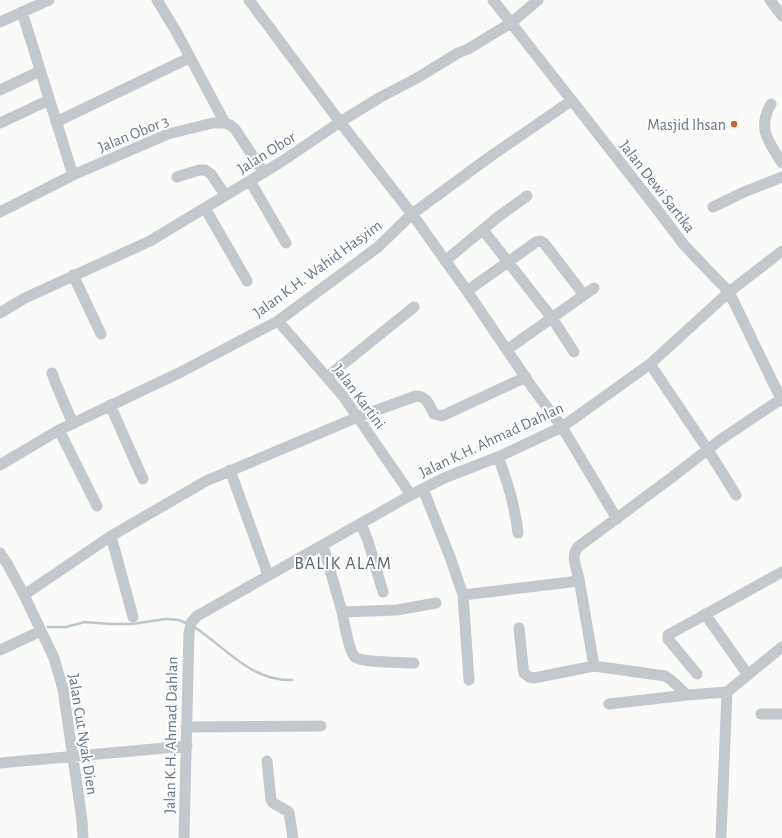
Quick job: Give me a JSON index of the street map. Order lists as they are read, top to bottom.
{
  "streets": {
    "street": [
      "Jalan Obor 3",
      "Jalan Obor",
      "Jalan Dewi Sartika",
      "Jalan K.H. Wahid Hasyim",
      "Jalan Kartini",
      "Jalan K.H. Ahmad Dahlan",
      "Jalan Cut Nyak Dien"
    ]
  },
  "crossings": [
    ["Jalan Obor", "Jalan Dewi Sartika"],
    ["Jalan Dewi Sartika", "Jalan K.H. Wahid Hasyim"],
    ["Jalan Dewi Sartika", "Jalan K.H. Ahmad Dahlan"],
    ["Jalan K.H. Wahid Hasyim", "Jalan Kartini"],
    ["Jalan Kartini", "Jalan K.H. Ahmad Dahlan"]
  ],
  "districts": ["BALIK ALAM"],
  "places": ["Masjid Ihsan"]
}
